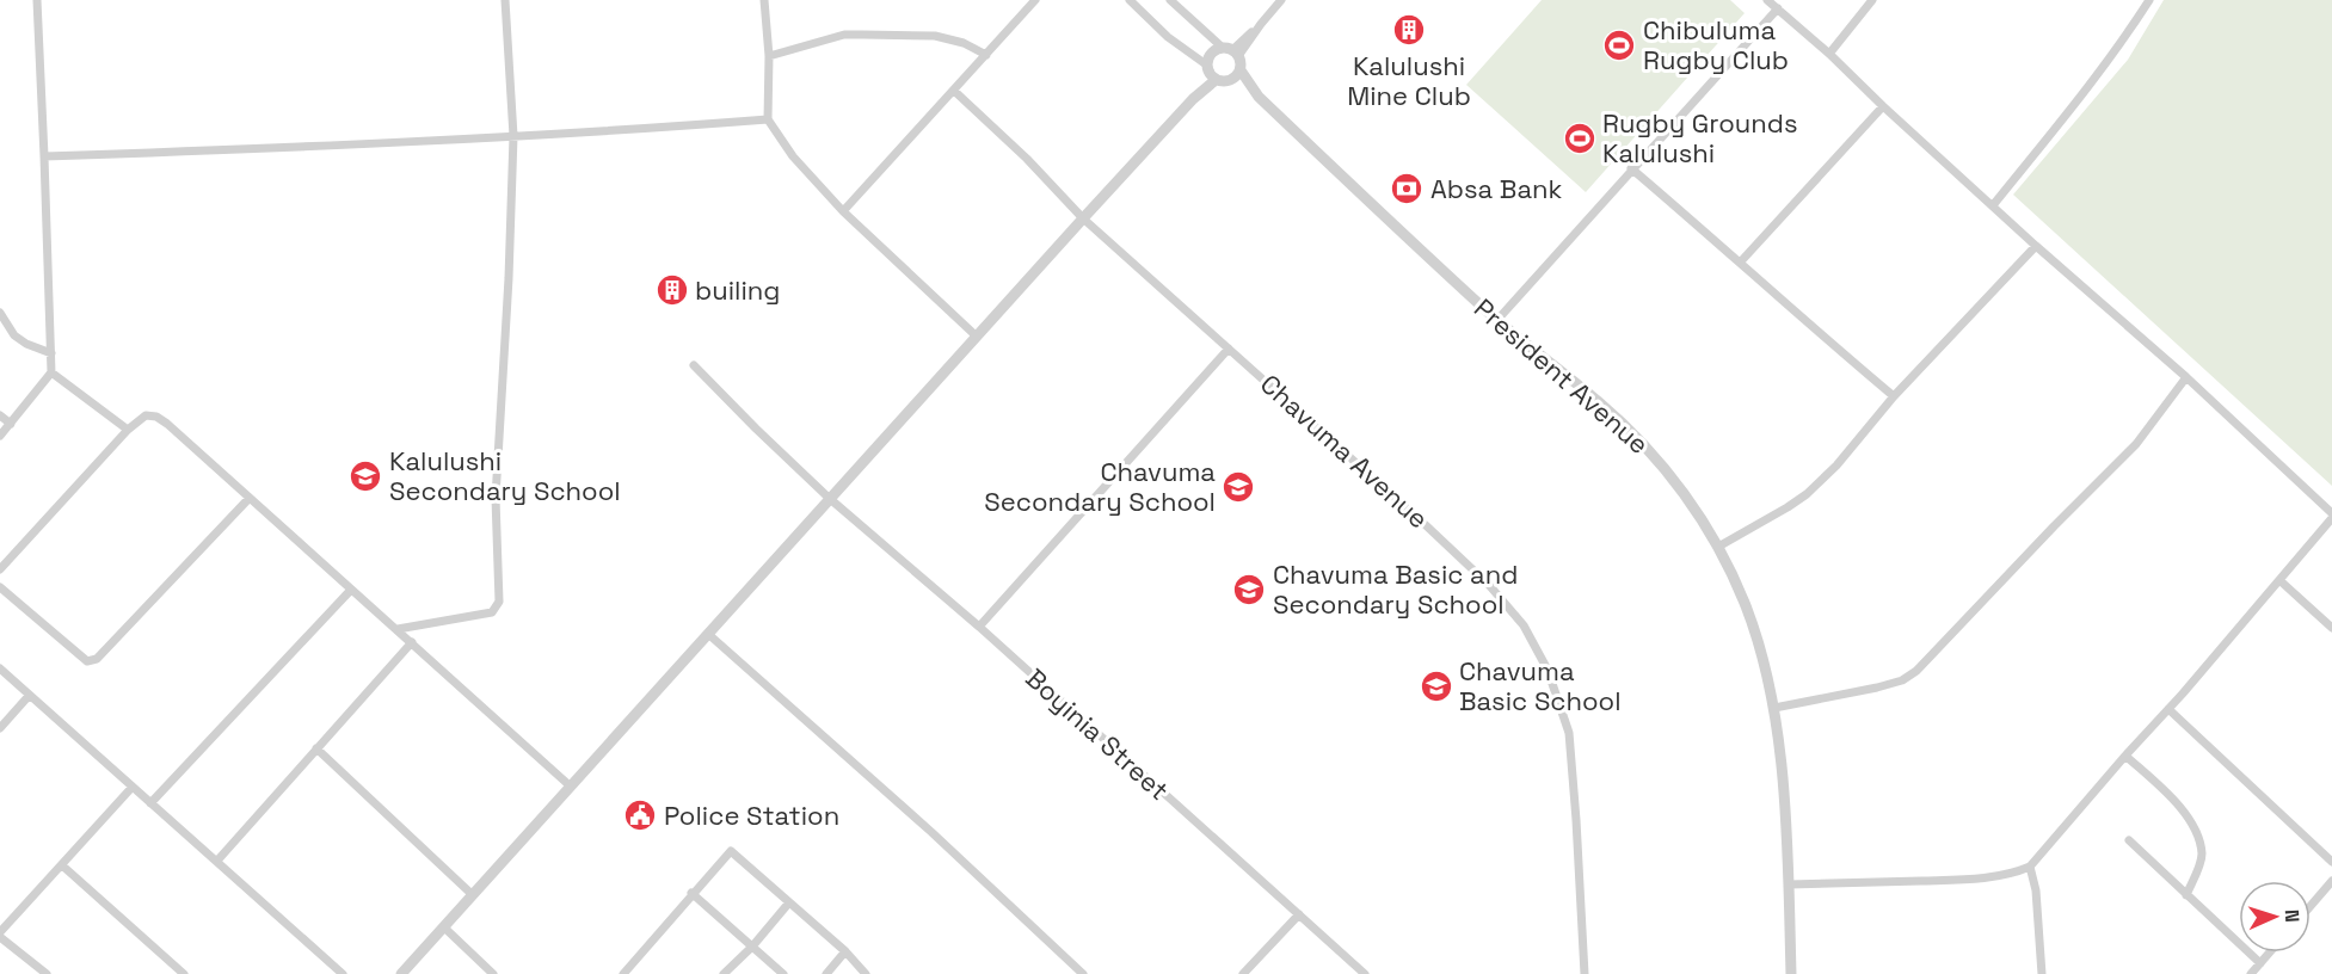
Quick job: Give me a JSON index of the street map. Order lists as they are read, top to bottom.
{
  "streets": {
    "street": ["President Avenue", "Chavuma Avenue", "Boyinia Street"]
  },
  "places": {
    "building": ["Kalulushi Mine Club", "builing"],
    "sports": ["Chibuluma Rugby Club", "Rugby Grounds Kalulushi"],
    "bank": ["Absa Bank"],
    "school or university": [
      "Kalulushi Secondary School",
      "Chavuma Secondary School",
      "Chavuma Basic and Secondary School",
      "Chavuma Basic School"
    ],
    "public building": ["Police Station"]
  },
  "north": "right"
}
